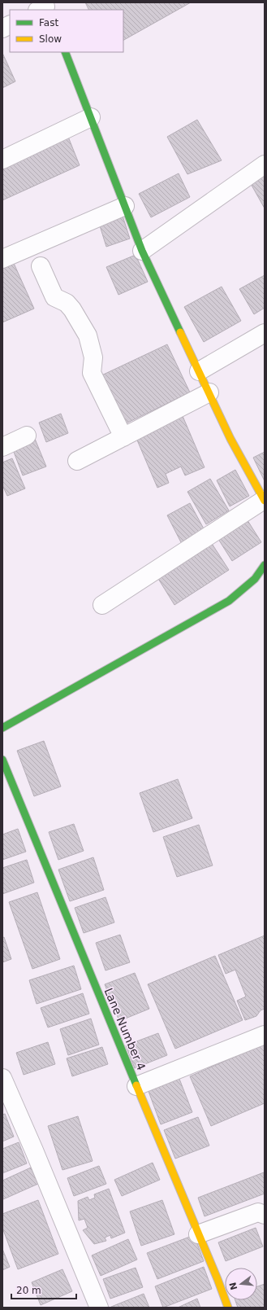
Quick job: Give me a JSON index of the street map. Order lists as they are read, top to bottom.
{
  "streets": {
    "street": ["Lane Number 4"]
  },
  "legend": ["Fast", "Slow"],
  "scale_bar": "20 m",
  "north": "left"
}
